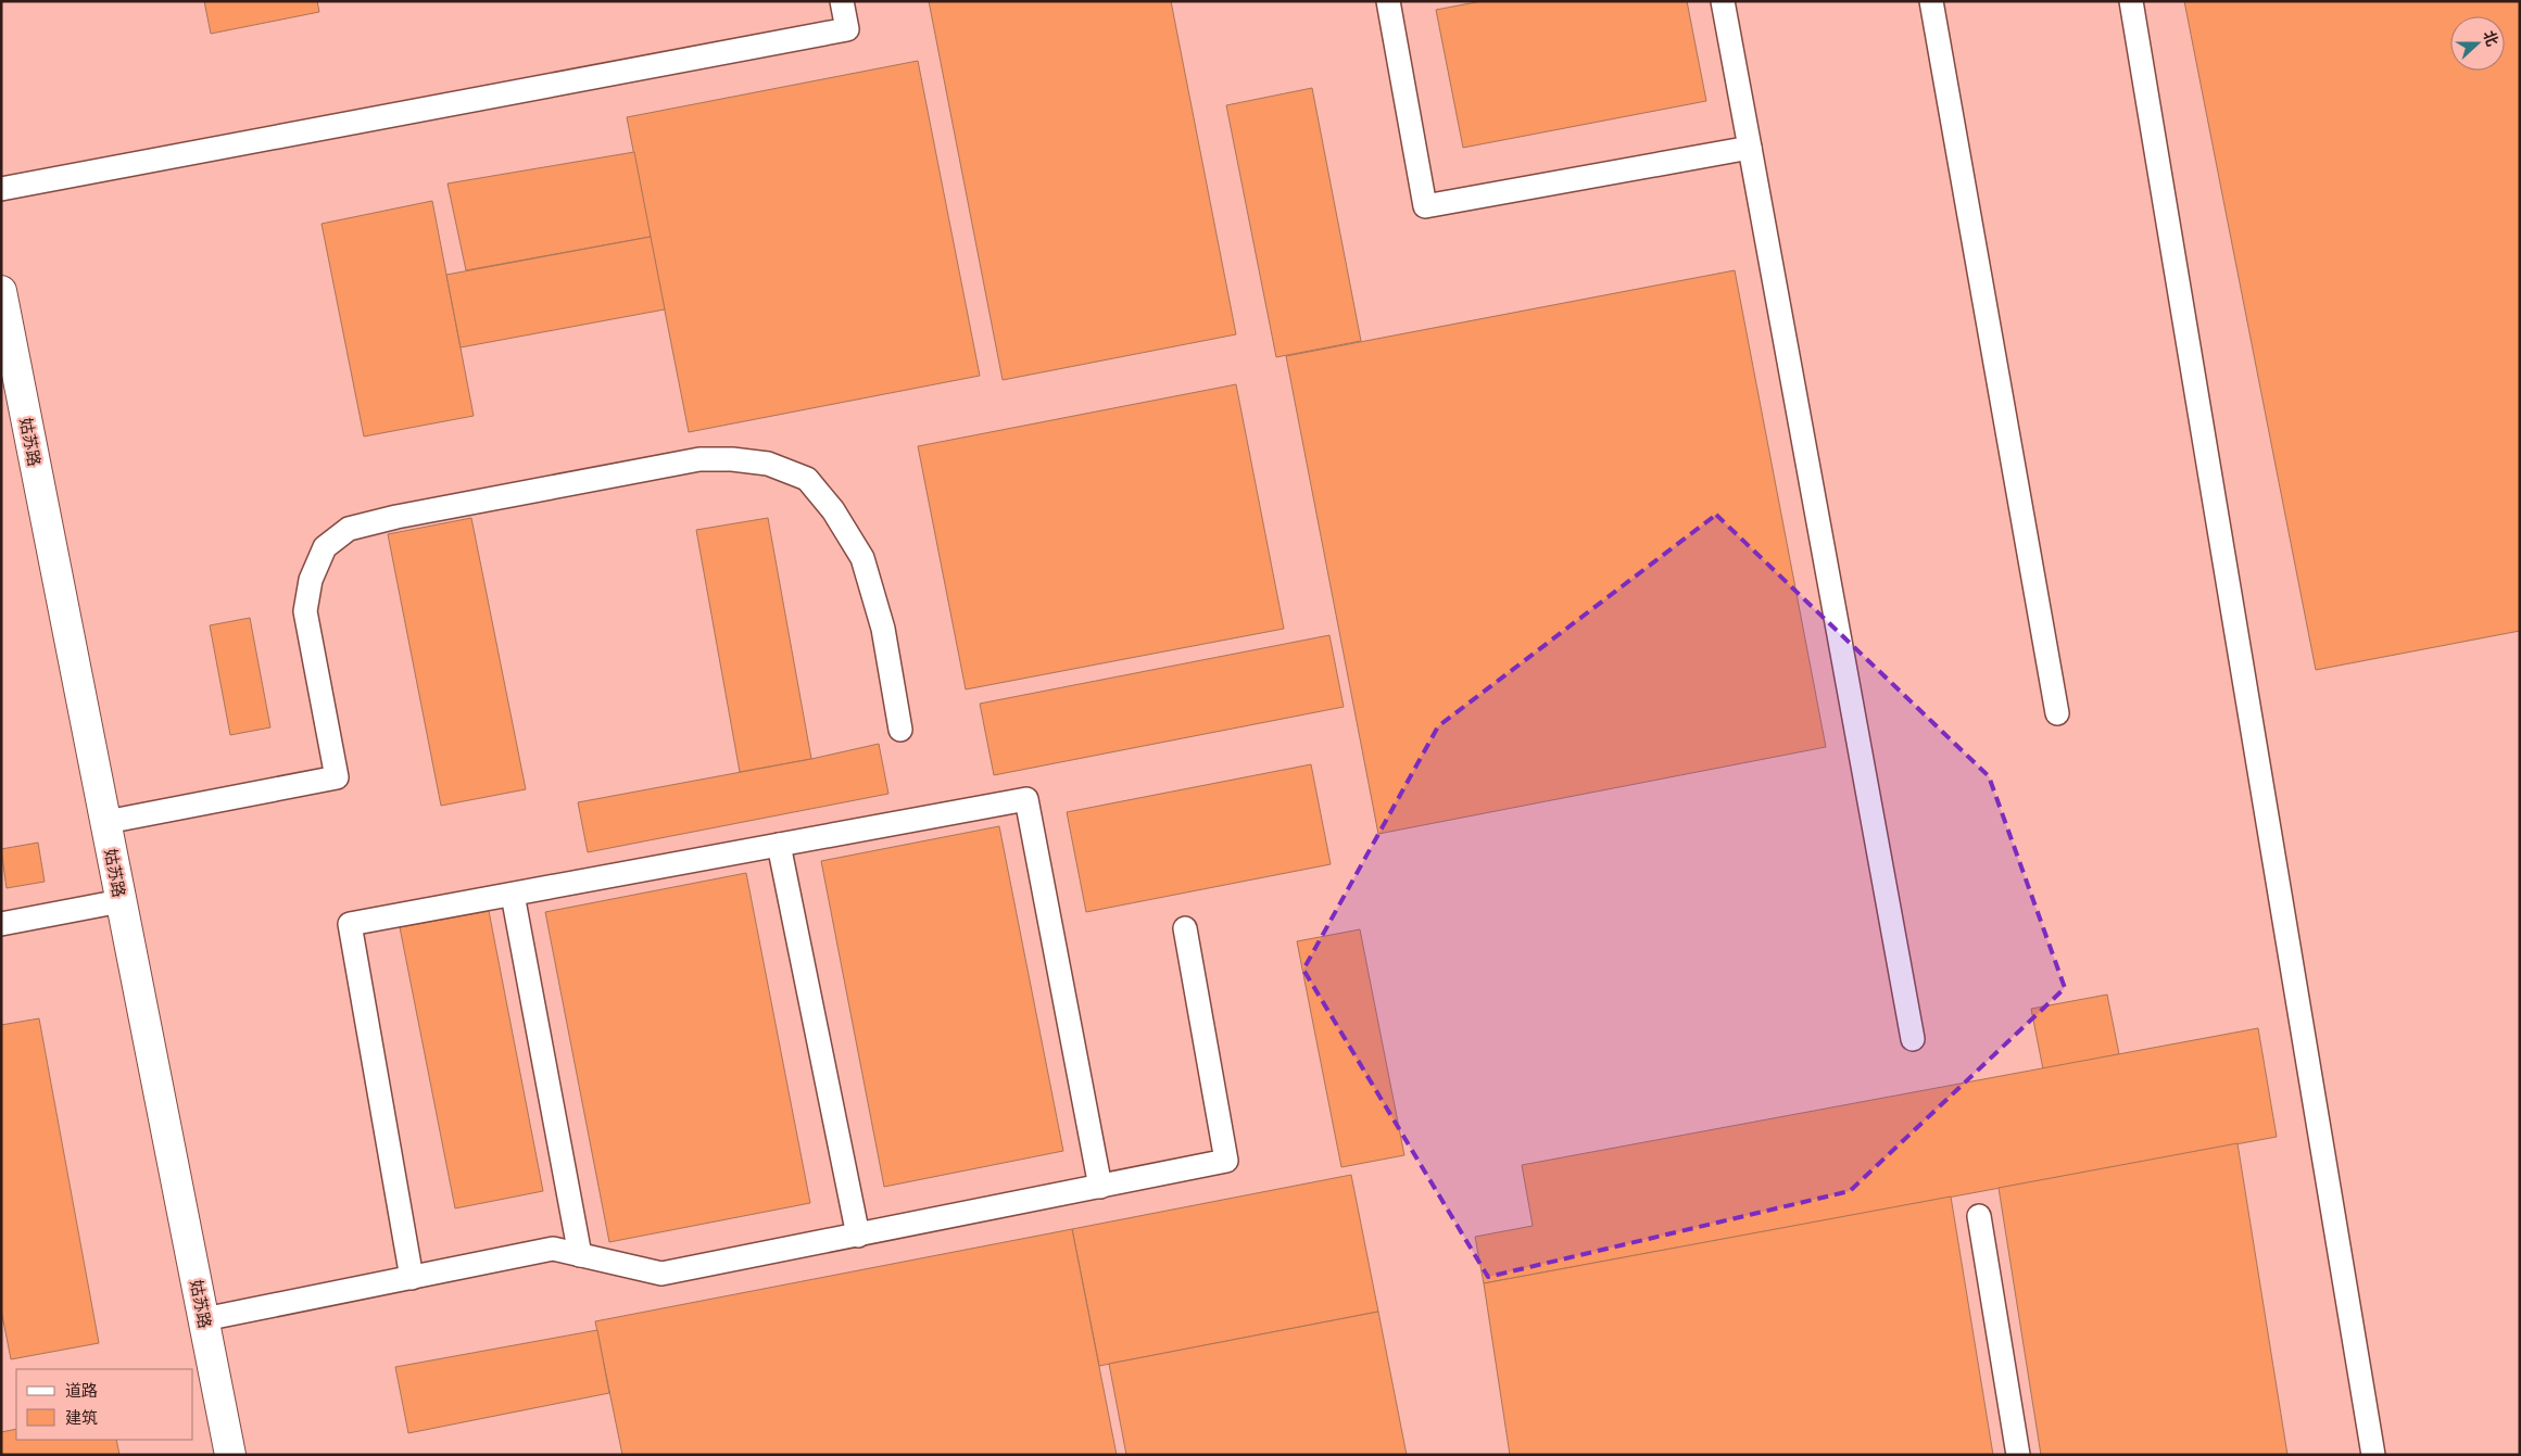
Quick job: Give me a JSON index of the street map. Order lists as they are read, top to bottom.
{
  "streets": {
    "street": ["姑苏路"]
  },
  "legend": ["道路", "建筑"],
  "north": "right"
}
